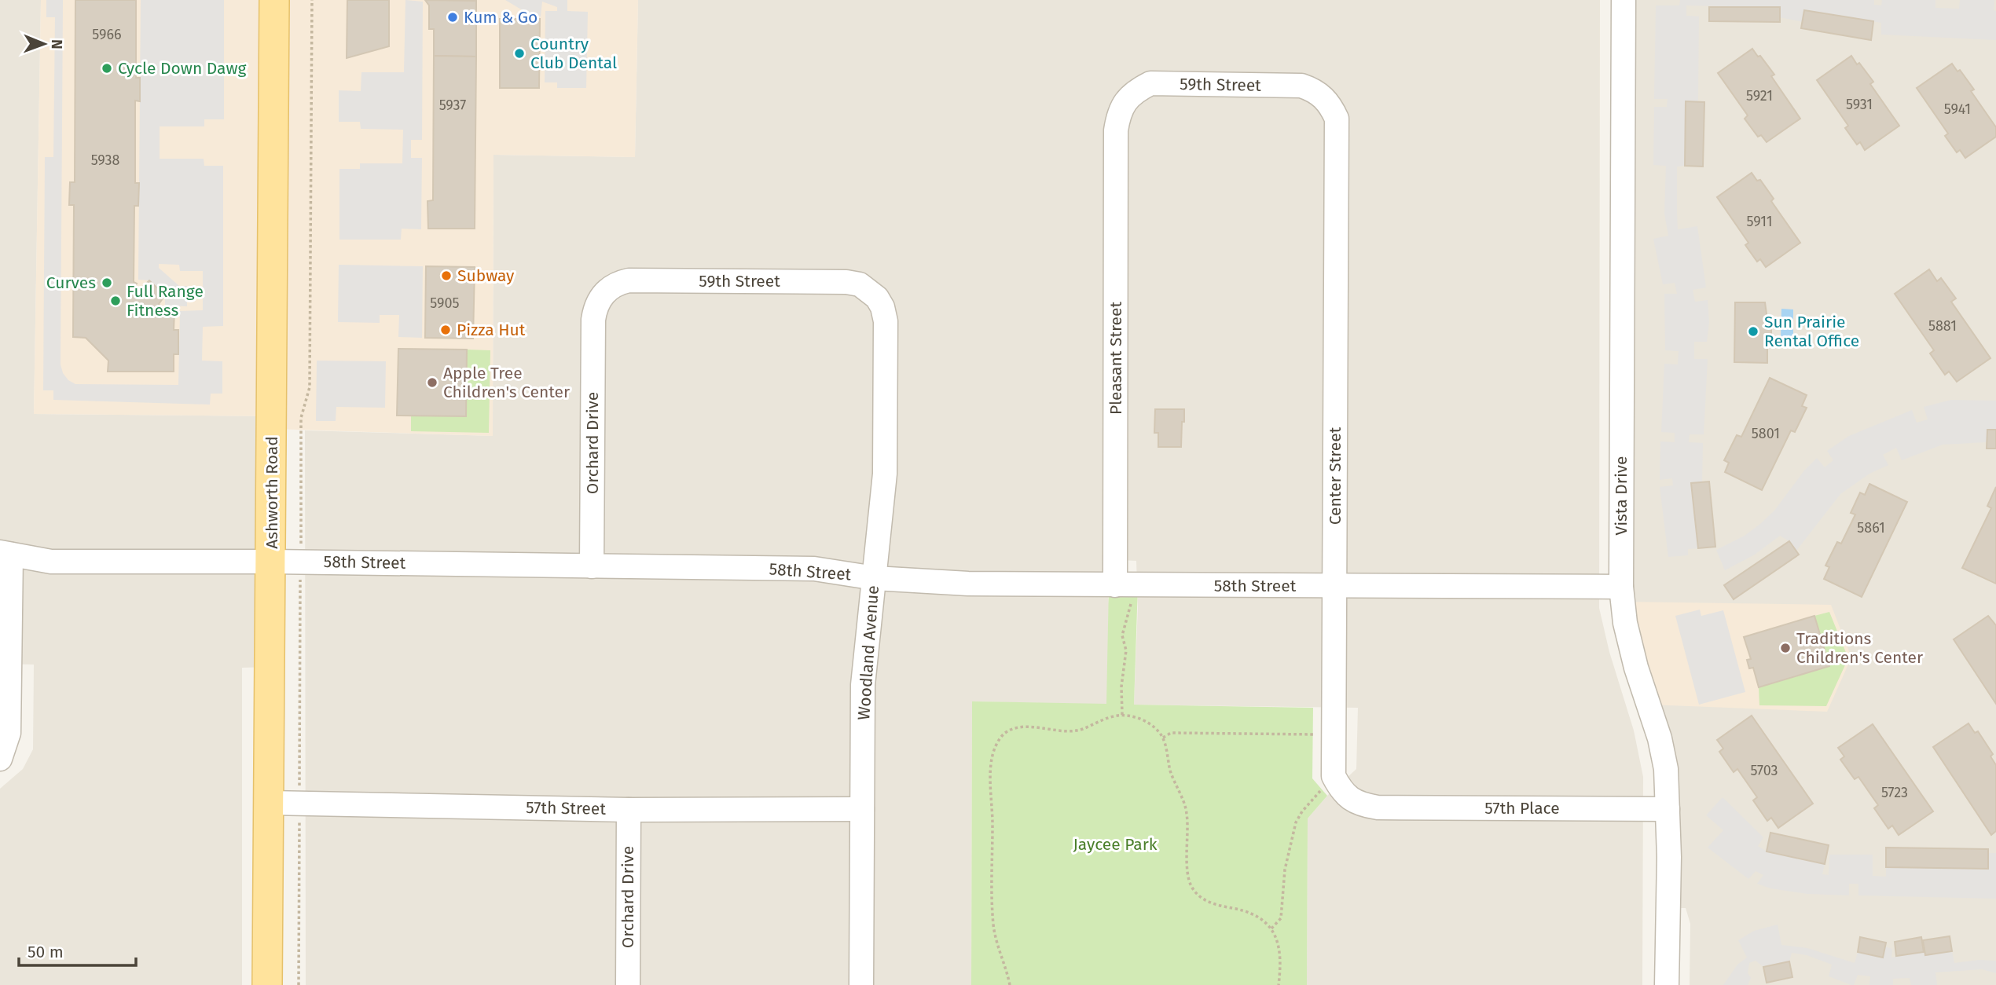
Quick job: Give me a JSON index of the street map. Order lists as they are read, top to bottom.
{
  "streets": {
    "main road": ["Ashworth Road"],
    "street": [
      "59th Street",
      "Pleasant Street",
      "Orchard Drive",
      "Center Street",
      "Vista Drive",
      "58th Street",
      "Woodland Avenue",
      "57th Street",
      "57th Place"
    ]
  },
  "crossings": [
    ["59th Street", "Pleasant Street"],
    ["59th Street", "Orchard Drive"],
    ["59th Street", "Center Street"],
    ["59th Street", "Woodland Avenue"],
    ["Pleasant Street", "58th Street"],
    ["Orchard Drive", "58th Street"],
    ["Orchard Drive", "57th Street"],
    ["Center Street", "58th Street"],
    ["Center Street", "57th Place"],
    ["Ashworth Road", "58th Street"],
    ["Ashworth Road", "57th Street"],
    ["Vista Drive", "58th Street"],
    ["Vista Drive", "57th Place"],
    ["58th Street", "Woodland Avenue"],
    ["Woodland Avenue", "57th Street"]
  ],
  "parks": ["Jaycee Park"],
  "places": [
    "Kum & Go",
    "Country Club Dental",
    "Cycle Down Dawg",
    "Subway",
    "Curves",
    "Full Range Fitness",
    "Pizza Hut",
    "Sun Prairie Rental Office",
    "Apple Tree Children's Center",
    "Traditions Children's Center"
  ],
  "house_numbers": [
    "5966",
    "5921",
    "5931",
    "5937",
    "5941",
    "5938",
    "5911",
    "5905",
    "5881",
    "5801",
    "5861",
    "5703",
    "5723"
  ],
  "scale_bar": "50 m",
  "north": "right"
}
